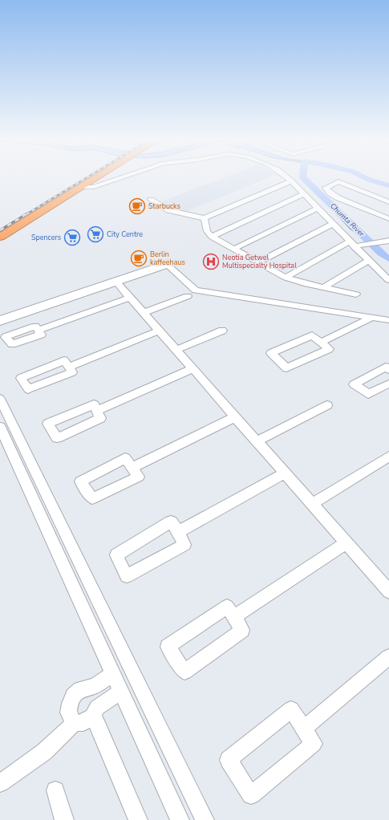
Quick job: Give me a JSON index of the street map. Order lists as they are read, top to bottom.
{
  "water": ["Chumta River"],
  "places": {
    "cafe": ["Starbucks", "Berlin kaffeehaus"],
    "supermarket": ["City Centre", "Spencers"],
    "hospital": ["Neotia Getwel Multispecialty Hospital"]
  }
}
